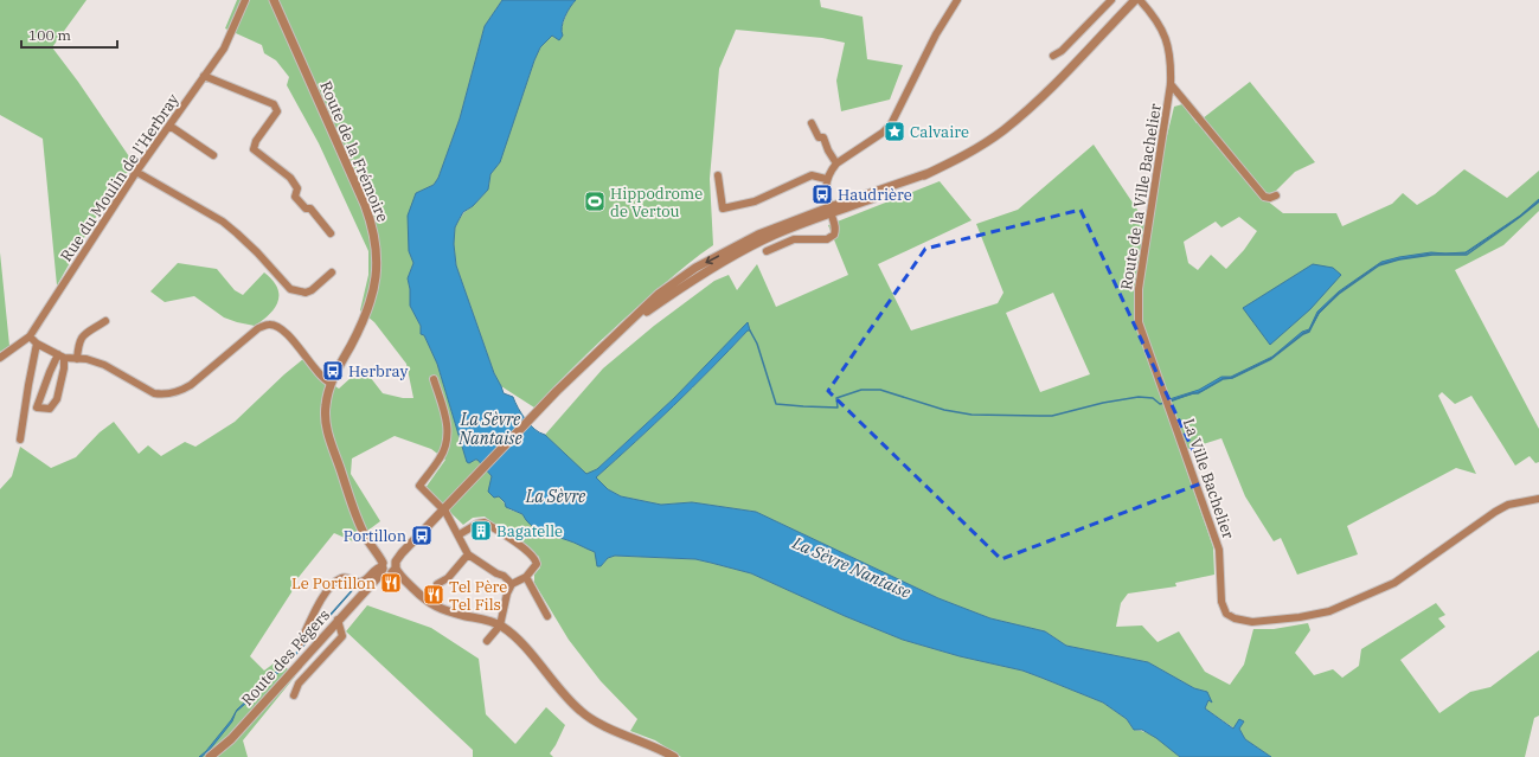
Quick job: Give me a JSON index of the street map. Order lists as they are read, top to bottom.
{
  "streets": {
    "street": [
      "Route de la Frémoire",
      "Rue du Moulin de l'Herbray",
      "Route de la Ville Bachelier",
      "La Ville Bachelier",
      "Route des Pégers"
    ]
  },
  "crossings": [
    ["Route de la Frémoire", "Route des Pégers"],
    ["Route de la Ville Bachelier", "La Ville Bachelier"]
  ],
  "water": ["La Sèvre Nantaise", "La Sèvre"],
  "places": {
    "place": ["Calvaire"],
    "bus stop": ["Haudrière", "Herbray", "Portillon"],
    "sports": ["Hippodrome de Vertou"],
    "building": ["Bagatelle"],
    "restaurant": ["Le Portillon", "Tel Père Tel Fils"]
  },
  "scale_bar": "100 m"
}
